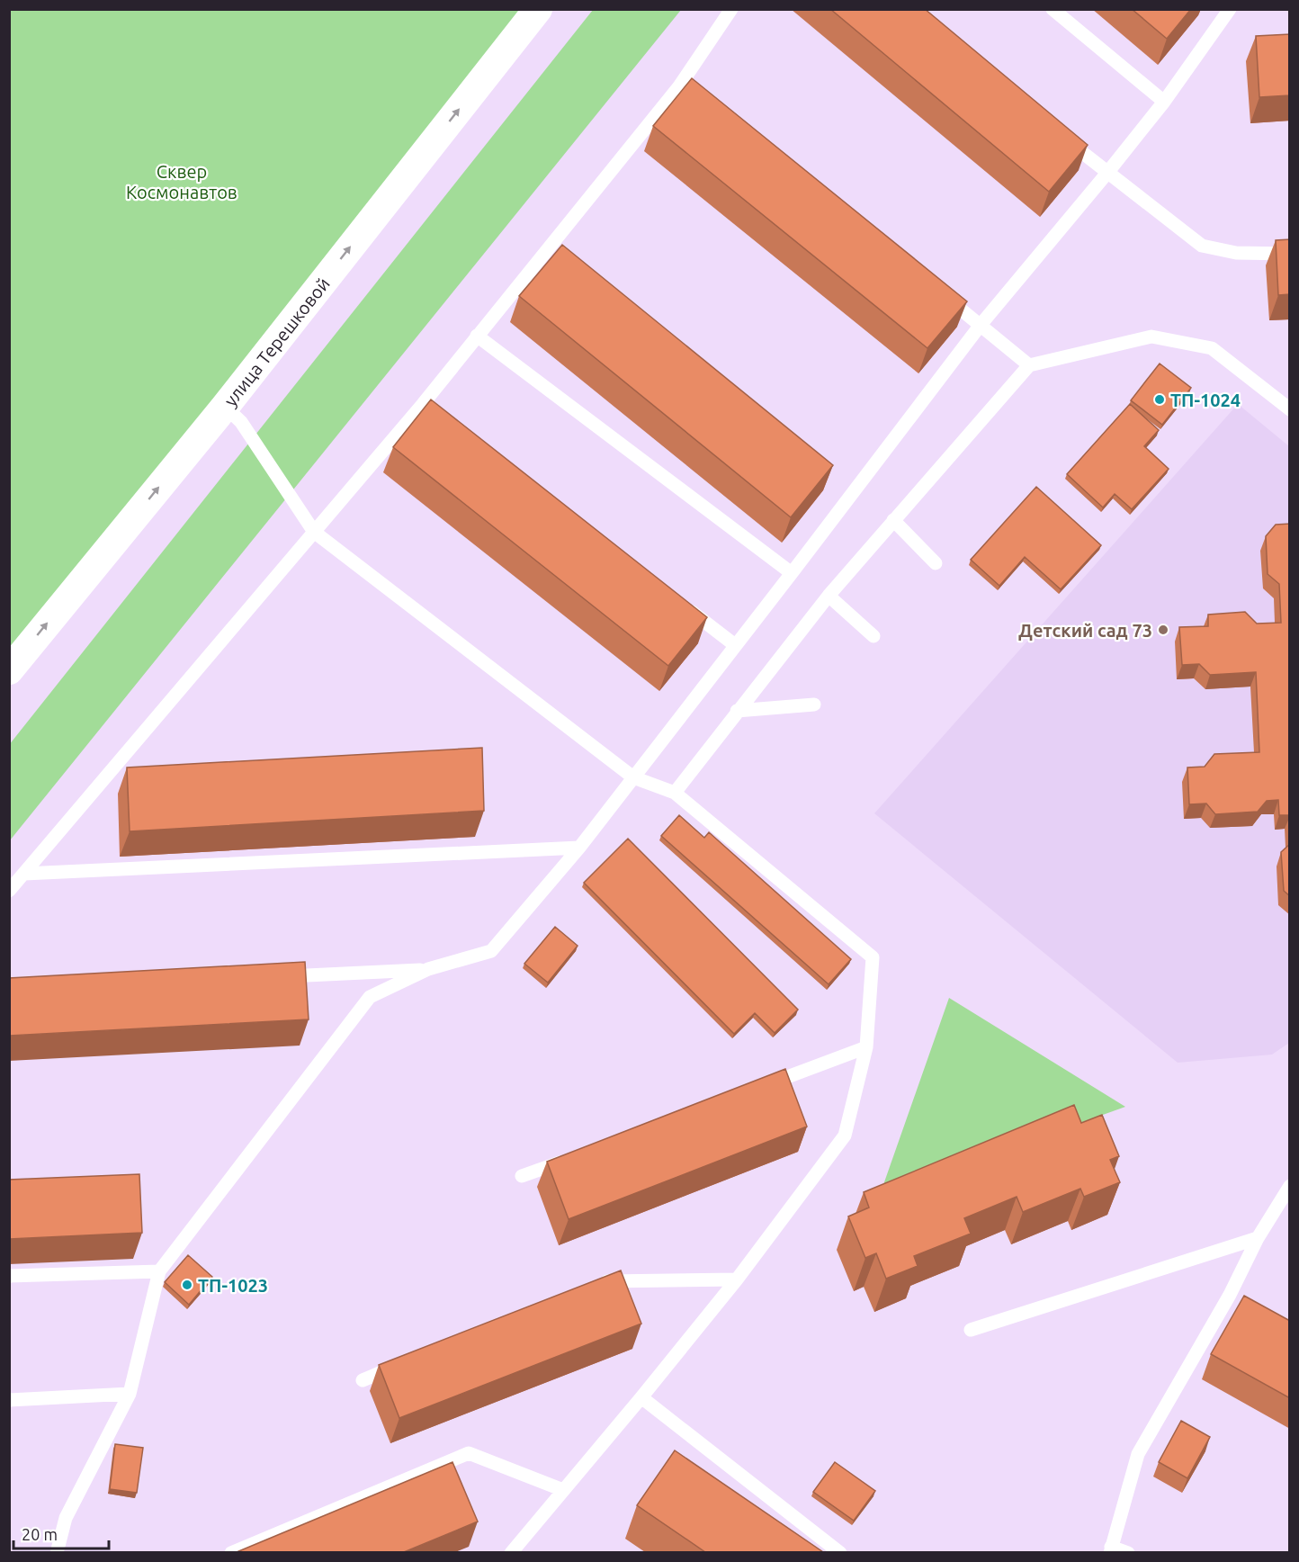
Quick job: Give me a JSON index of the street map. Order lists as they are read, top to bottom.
{
  "streets": {
    "street": ["улица Терешковой"]
  },
  "one_way": ["улица Терешковой"],
  "parks": ["Сквер Космонавтов"],
  "places": ["ТП-1024", "Детский сад 73", "ТП-1023"],
  "scale_bar": "20 m"
}
